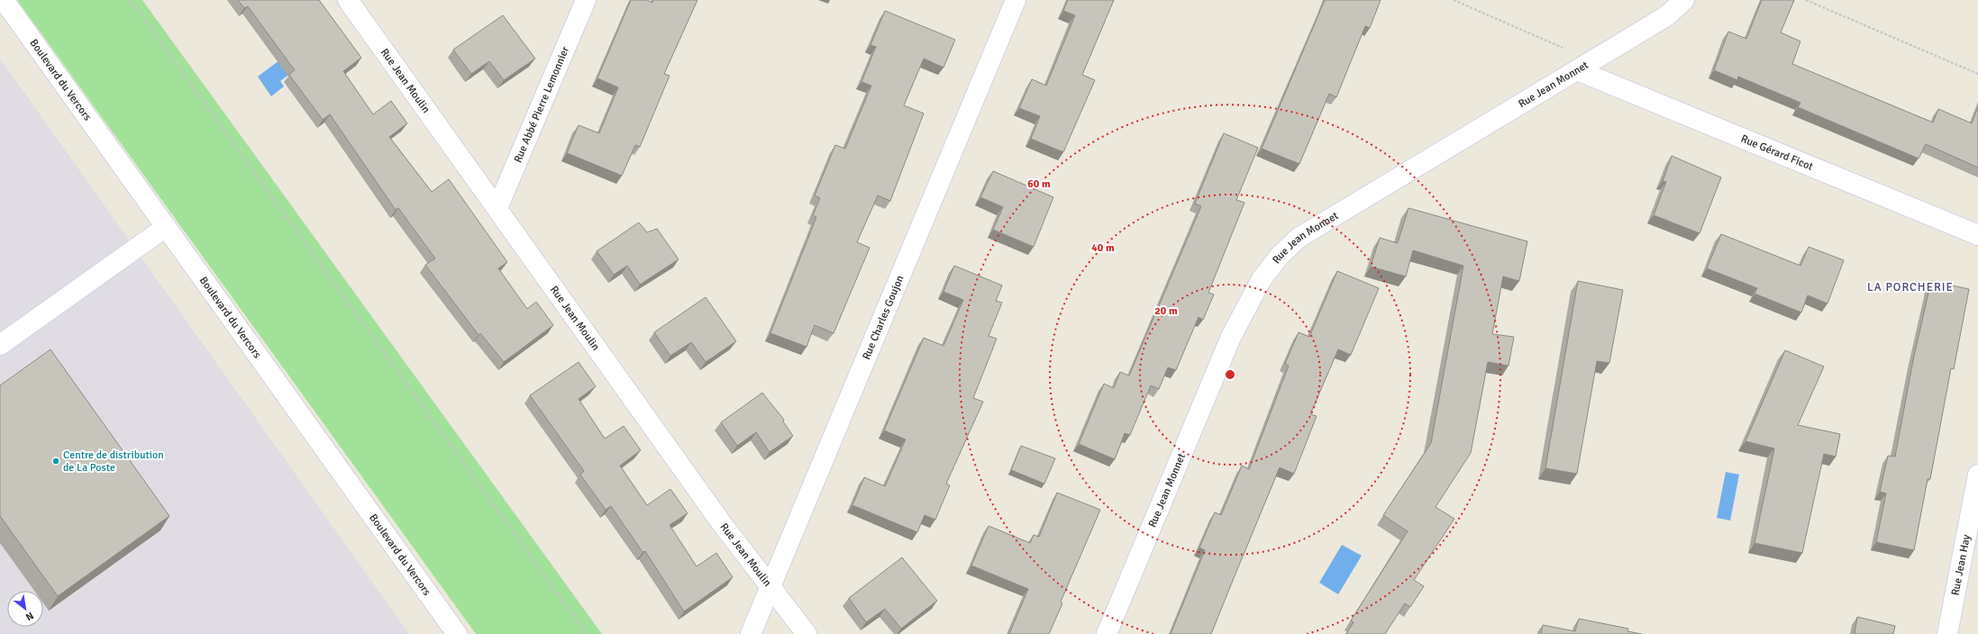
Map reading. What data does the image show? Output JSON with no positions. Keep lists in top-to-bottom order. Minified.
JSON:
{"streets":{"street":["Boulevard du Vercors","Rue Jean Moulin","Rue Jean Monnet","Rue Abbé Pierre Lemonnier","Rue Gérard Ficot","Rue Charles Goujon","Rue Jean Hay"]},"crossings":[["Rue Jean Moulin","Rue Abbé Pierre Lemonnier"],["Rue Jean Moulin","Rue Charles Goujon"],["Rue Jean Monnet","Rue Gérard Ficot"]],"districts":["LA PORCHERIE"],"places":["Centre de distribution de La Poste"],"north":"bottom right","rings":["60 m","40 m","20 m"]}
